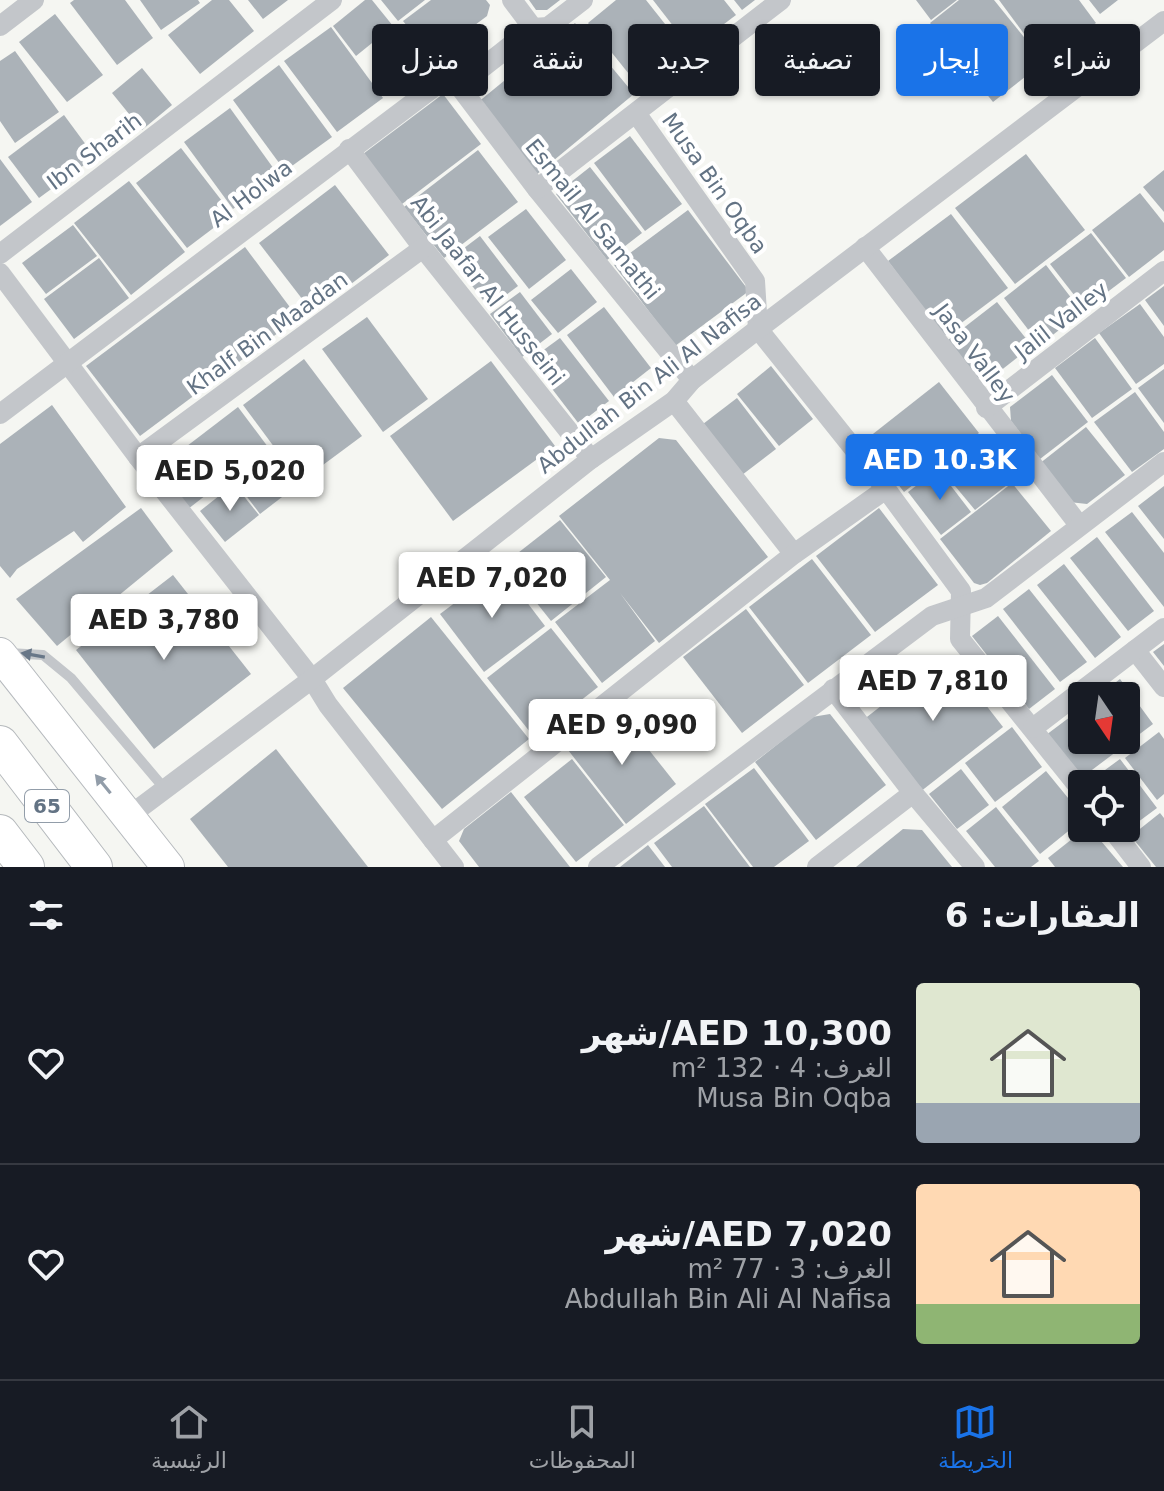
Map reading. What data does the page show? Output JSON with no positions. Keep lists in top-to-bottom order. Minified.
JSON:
{"streets":{"highway":["65"],"street":["Ibn Sharih","Musa Bin Oqba","Al Holwa","Esmail Al Samathi","Abi Jaafar Al Husseini","Jalil Valley","Khalf Bin Maadan","Jasa Valley","Abdullah Bin Ali Al Nafisa"]},"crossings":[["Musa Bin Oqba","Abdullah Bin Ali Al Nafisa"],["Al Holwa","Abi Jaafar Al Husseini"],["Esmail Al Samathi","Abdullah Bin Ali Al Nafisa"],["Abi Jaafar Al Husseini","Khalf Bin Maadan"],["Abi Jaafar Al Husseini","Abdullah Bin Ali Al Nafisa"],["Jalil Valley","Jasa Valley"],["Jasa Valley","Abdullah Bin Ali Al Nafisa"]],"north":"bottom","page":{"chip":["شراء","إيجار","تصفية","جديد","شقة","منزل"],"price":["AED 10.3K","AED 5,020","AED 7,020","AED 3,780","AED 7,810","AED 9,090"],"heading":"العقارات: 6","list":[{"name":"AED 10,300/شهر","note":"الغرف: 4 · 132 m² · Musa Bin Oqba"},{"name":"AED 7,020/شهر","note":"الغرف: 3 · 77 m² · Abdullah Bin Ali Al Nafisa"}],"tabs":["الخريطة","المحفوظات","الرئيسية"]}}
